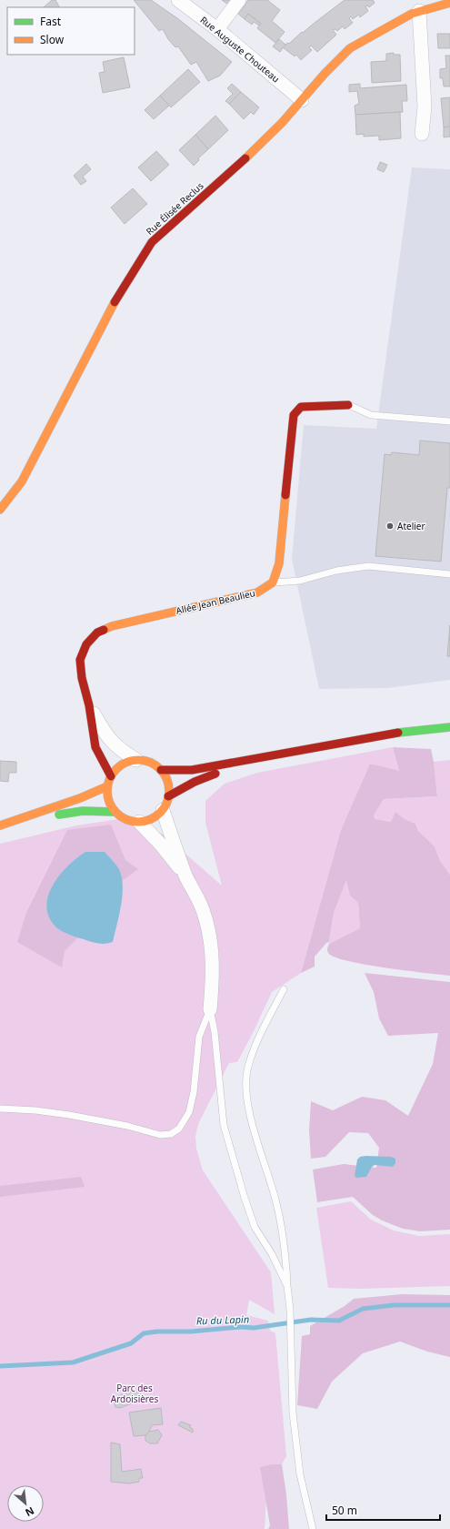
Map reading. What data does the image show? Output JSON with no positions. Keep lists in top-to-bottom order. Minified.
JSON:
{"streets":{"street":["Rue Auguste Chouteau","Rue Élisée Reclus","Allée Jean Beaulieu"]},"crossings":[["Rue Auguste Chouteau","Rue Élisée Reclus"]],"water":["Ru du Lapin"],"parks":["Parc des Ardoisières"],"places":["Atelier"],"legend":["Fast","Slow"],"scale_bar":"50 m","north":"bottom right"}
